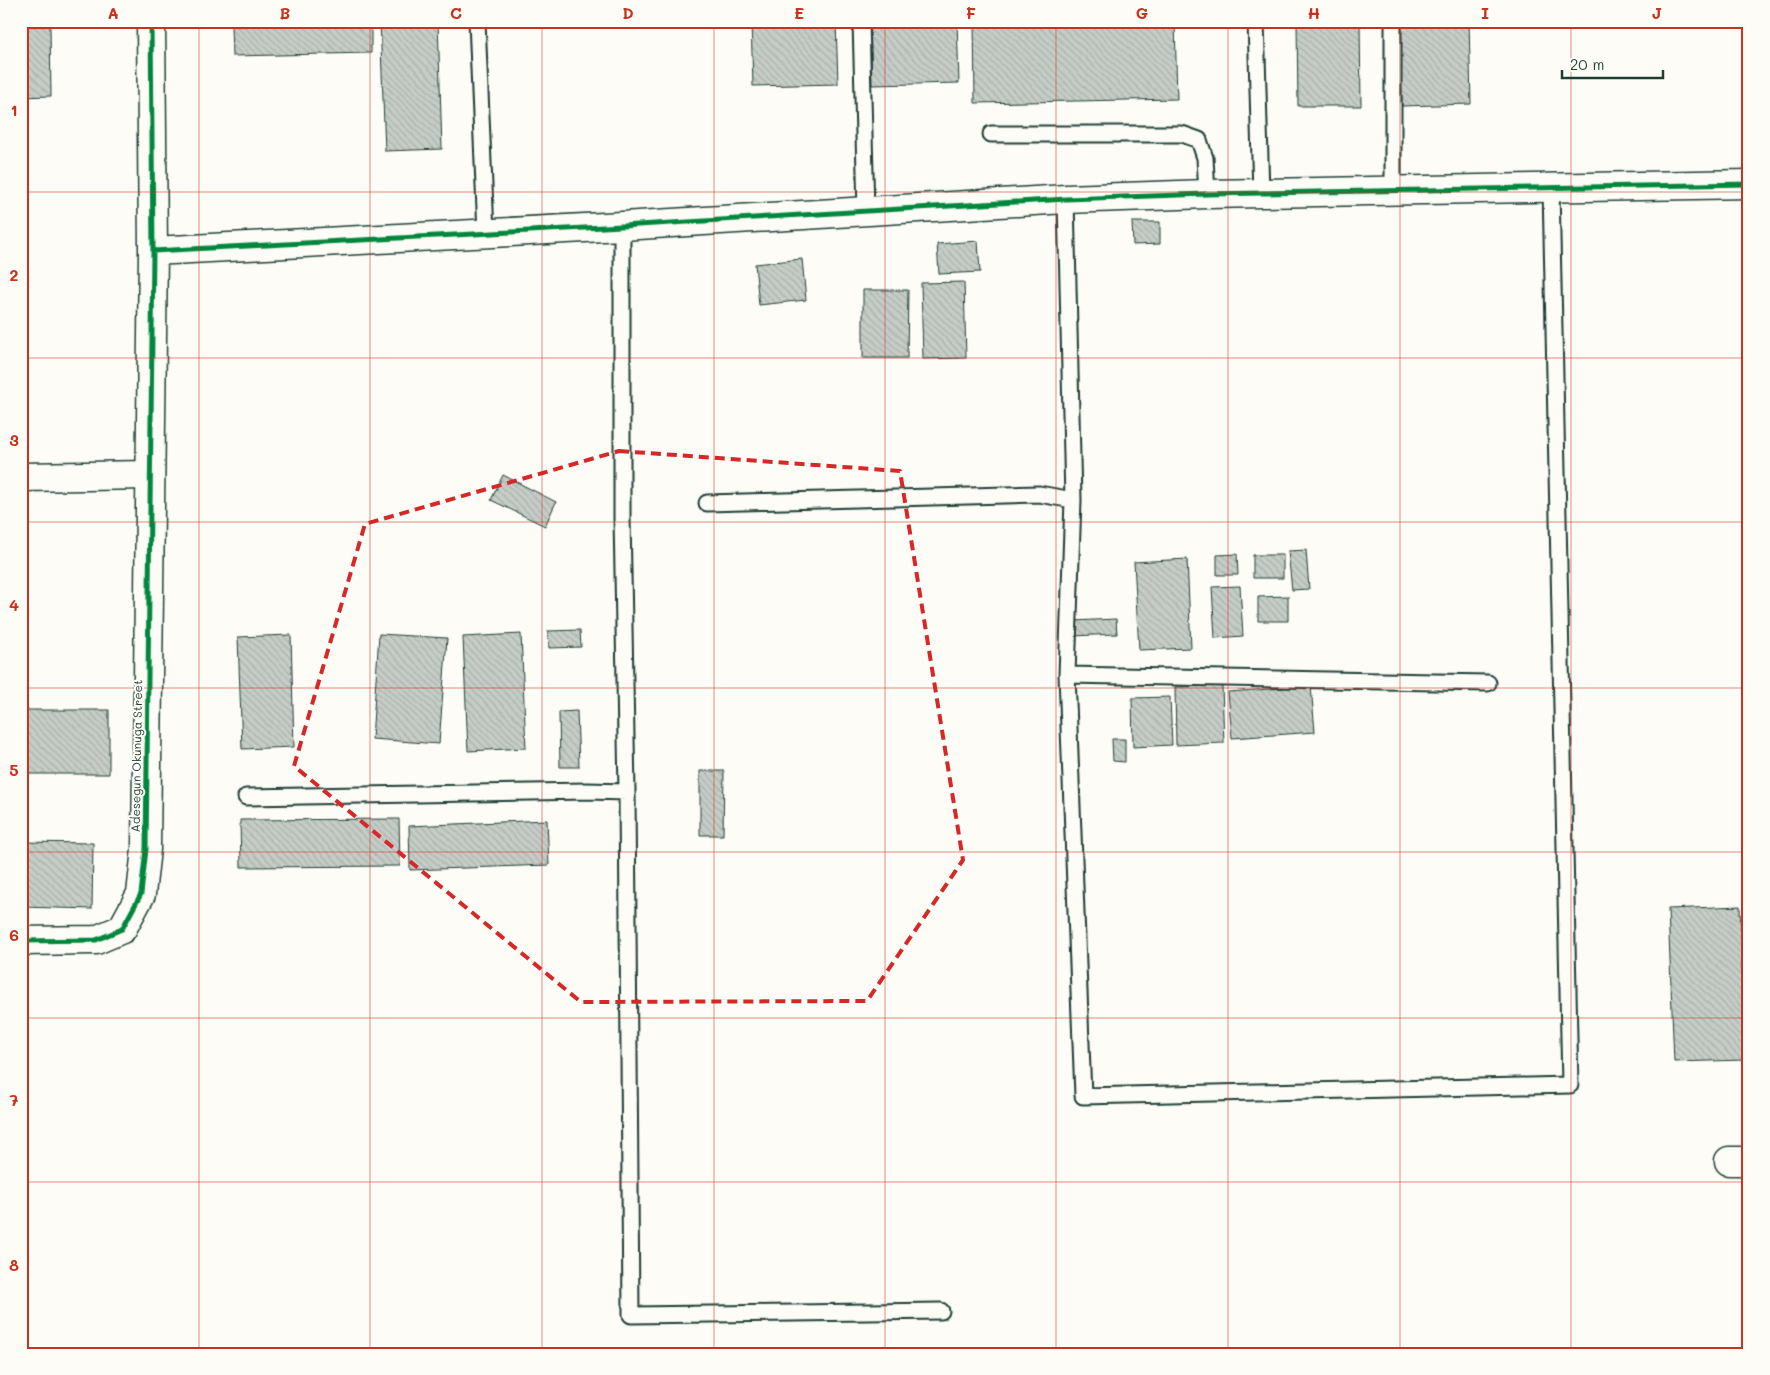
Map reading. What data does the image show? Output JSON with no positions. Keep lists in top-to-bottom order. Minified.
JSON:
{"streets":{"street":["Adesegun Okunuga Street"]},"scale_bar":"20 m","grid":{"columns":["A","B","C","D","E","F","G","H","I","J"],"rows":["1","2","3","4","5","6","7","8"]}}
